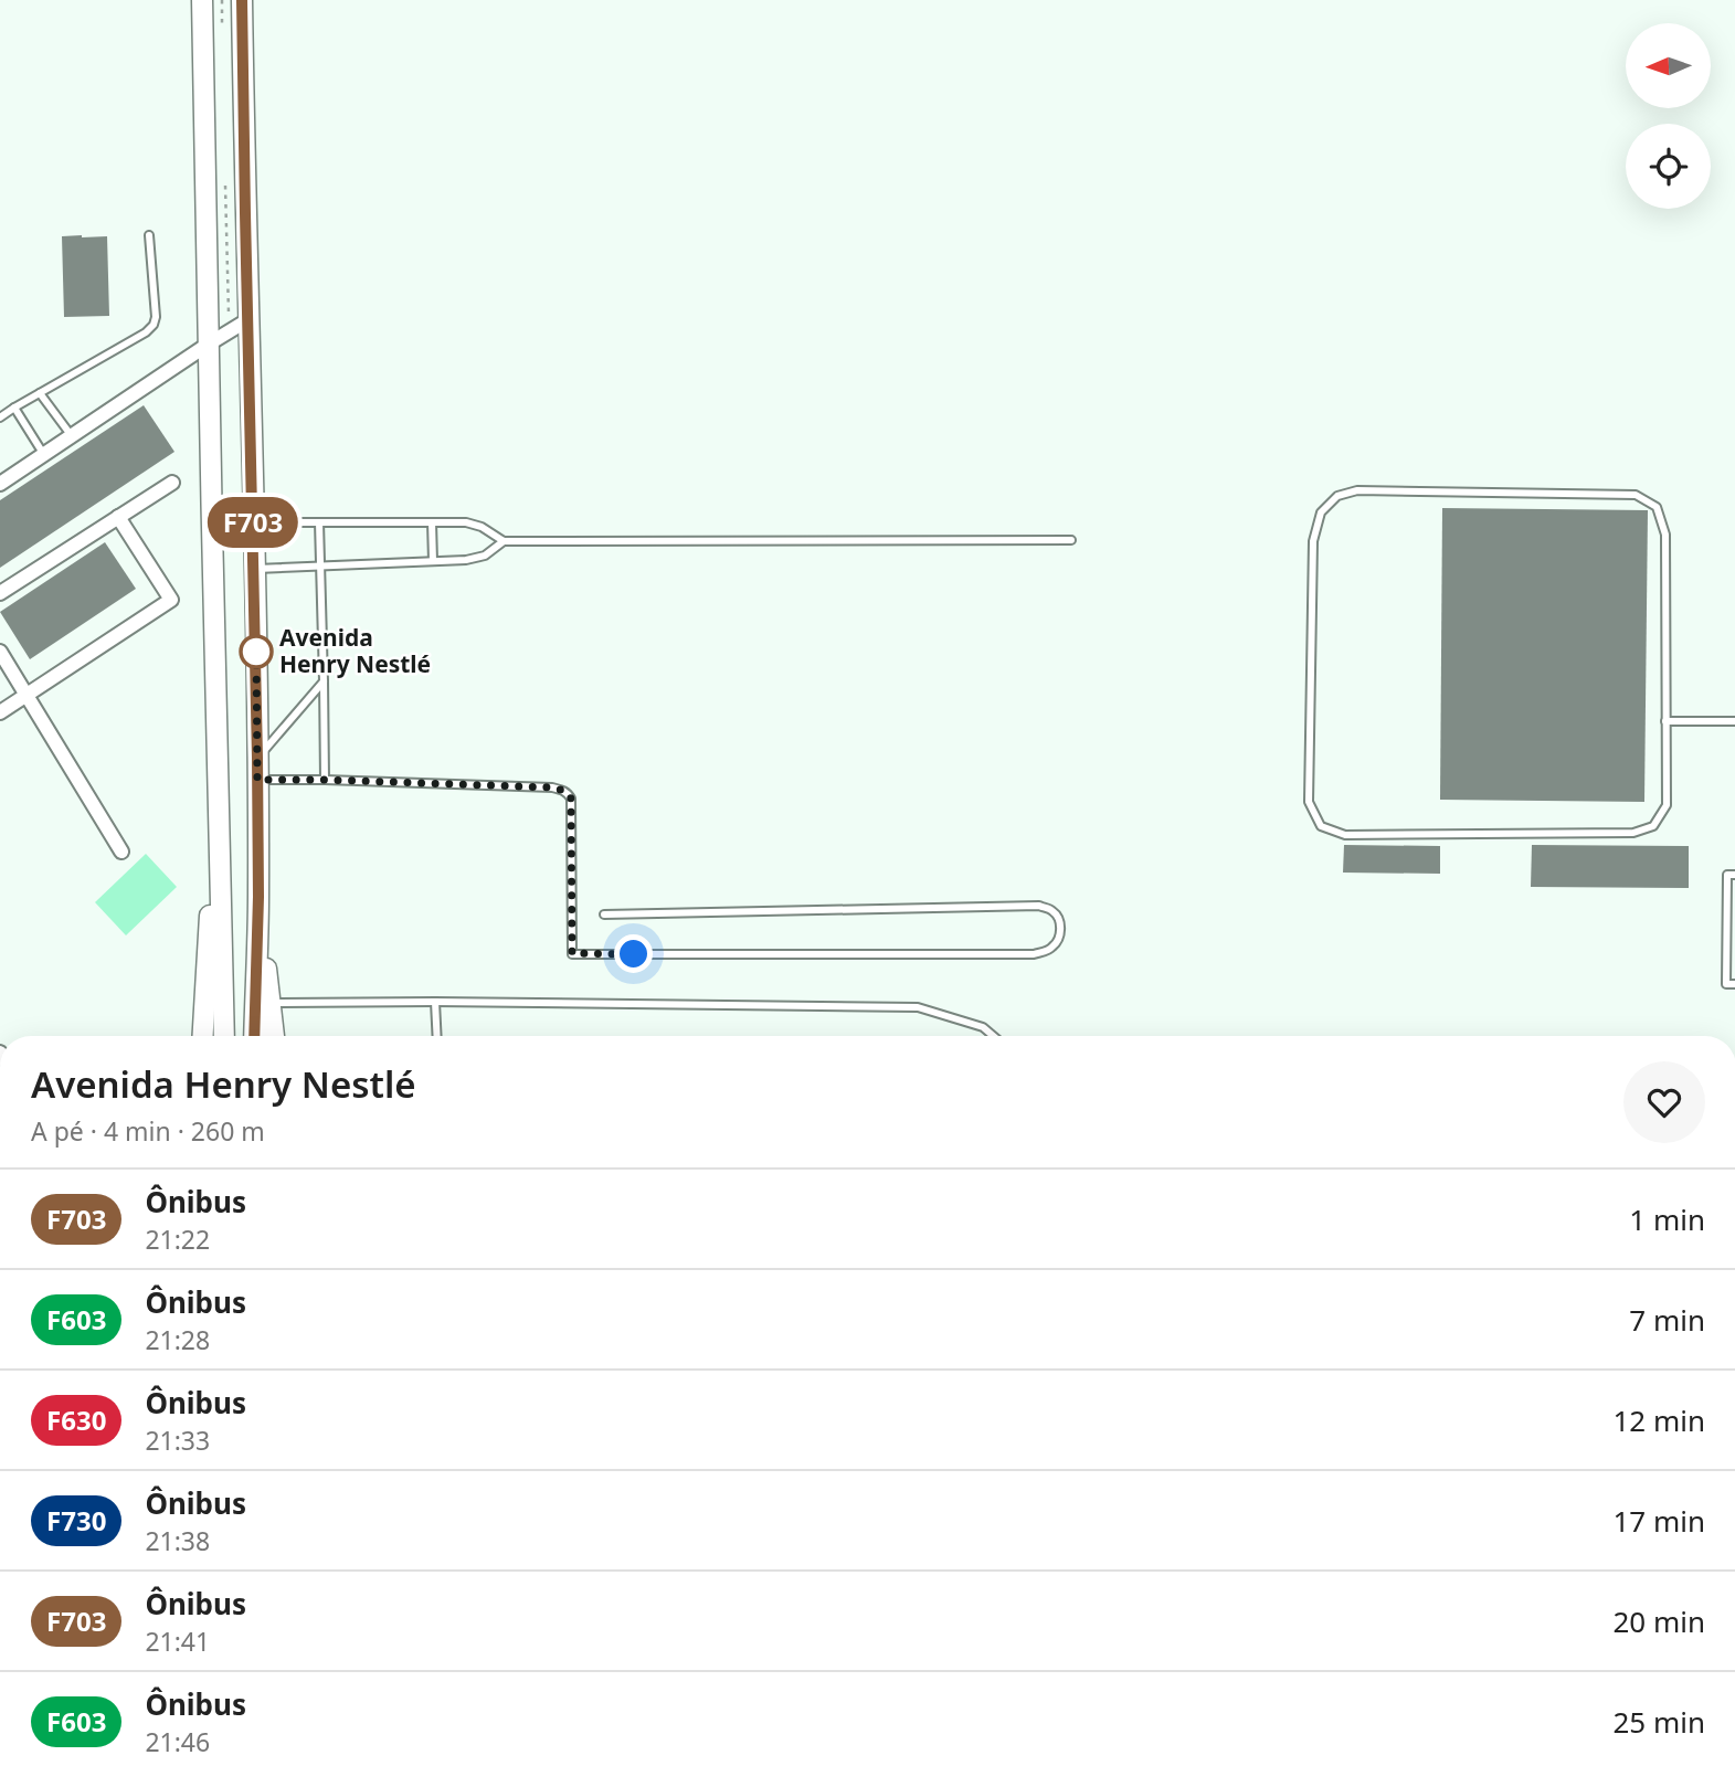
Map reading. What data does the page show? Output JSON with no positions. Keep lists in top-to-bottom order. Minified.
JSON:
{"places":["Avenida Henry Nestlé"],"lines":["bus line F703"],"north":"left","page":{"on_map":"F703","heading":["Avenida Henry Nestlé","A pé · 4 min · 260 m"],"list":[{"mark":"F703","name":"Ônibus","note":"21:22","value":"1 min"},{"mark":"F603","name":"Ônibus","note":"21:28","value":"7 min"},{"mark":"F630","name":"Ônibus","note":"21:33","value":"12 min"},{"mark":"F730","name":"Ônibus","note":"21:38","value":"17 min"},{"mark":"F703","name":"Ônibus","note":"21:41","value":"20 min"},{"mark":"F603","name":"Ônibus","note":"21:46","value":"25 min"}]}}
